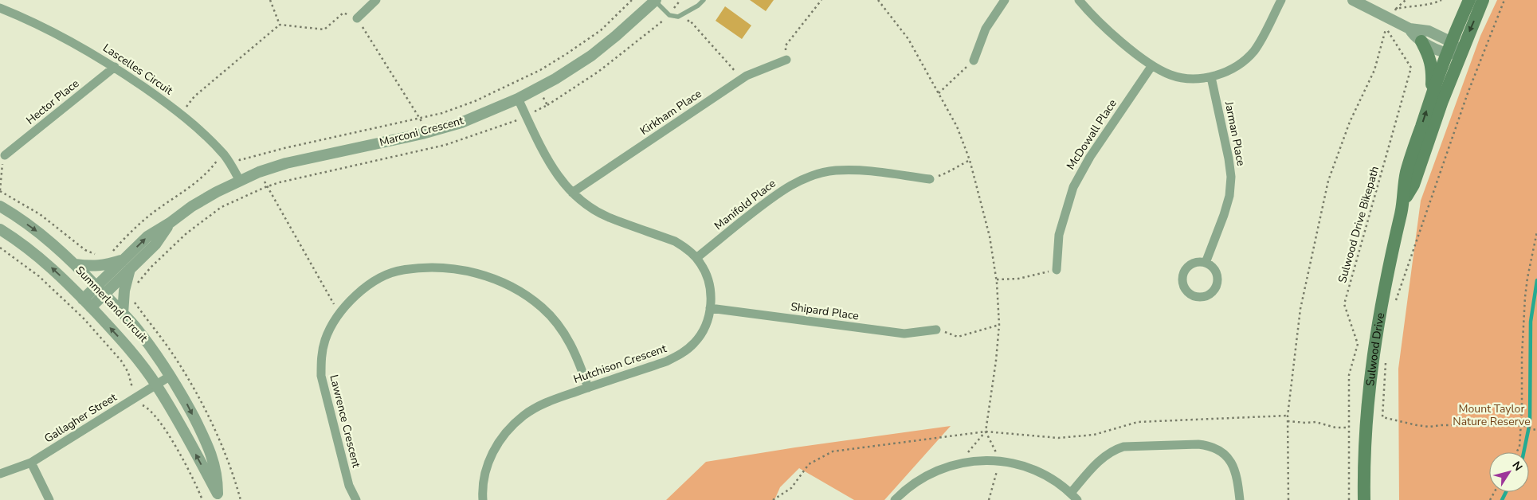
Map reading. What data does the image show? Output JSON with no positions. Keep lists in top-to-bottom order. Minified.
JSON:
{"streets":{"main road":["Sulwood Drive"],"street":["Lascelles Circuit","Hector Place","Kirkham Place","Marconi Crescent","Jarman Place","McDowall Place","Manifold Place","Summerland Circuit","Shipard Place","Hutchison Crescent","Gallagher Street","Lawrence Crescent"],"path":["Sulwood Drive Bikepath"]},"crossings":[["Lascelles Circuit","Hector Place"],["Lascelles Circuit","Marconi Crescent"],["Kirkham Place","Hutchison Crescent"],["Marconi Crescent","Summerland Circuit"],["Marconi Crescent","Hutchison Crescent"],["Manifold Place","Hutchison Crescent"],["Summerland Circuit","Gallagher Street"],["Shipard Place","Hutchison Crescent"],["Hutchison Crescent","Lawrence Crescent"]],"parks":["Mount Taylor Nature Reserve"],"north":"top right"}
